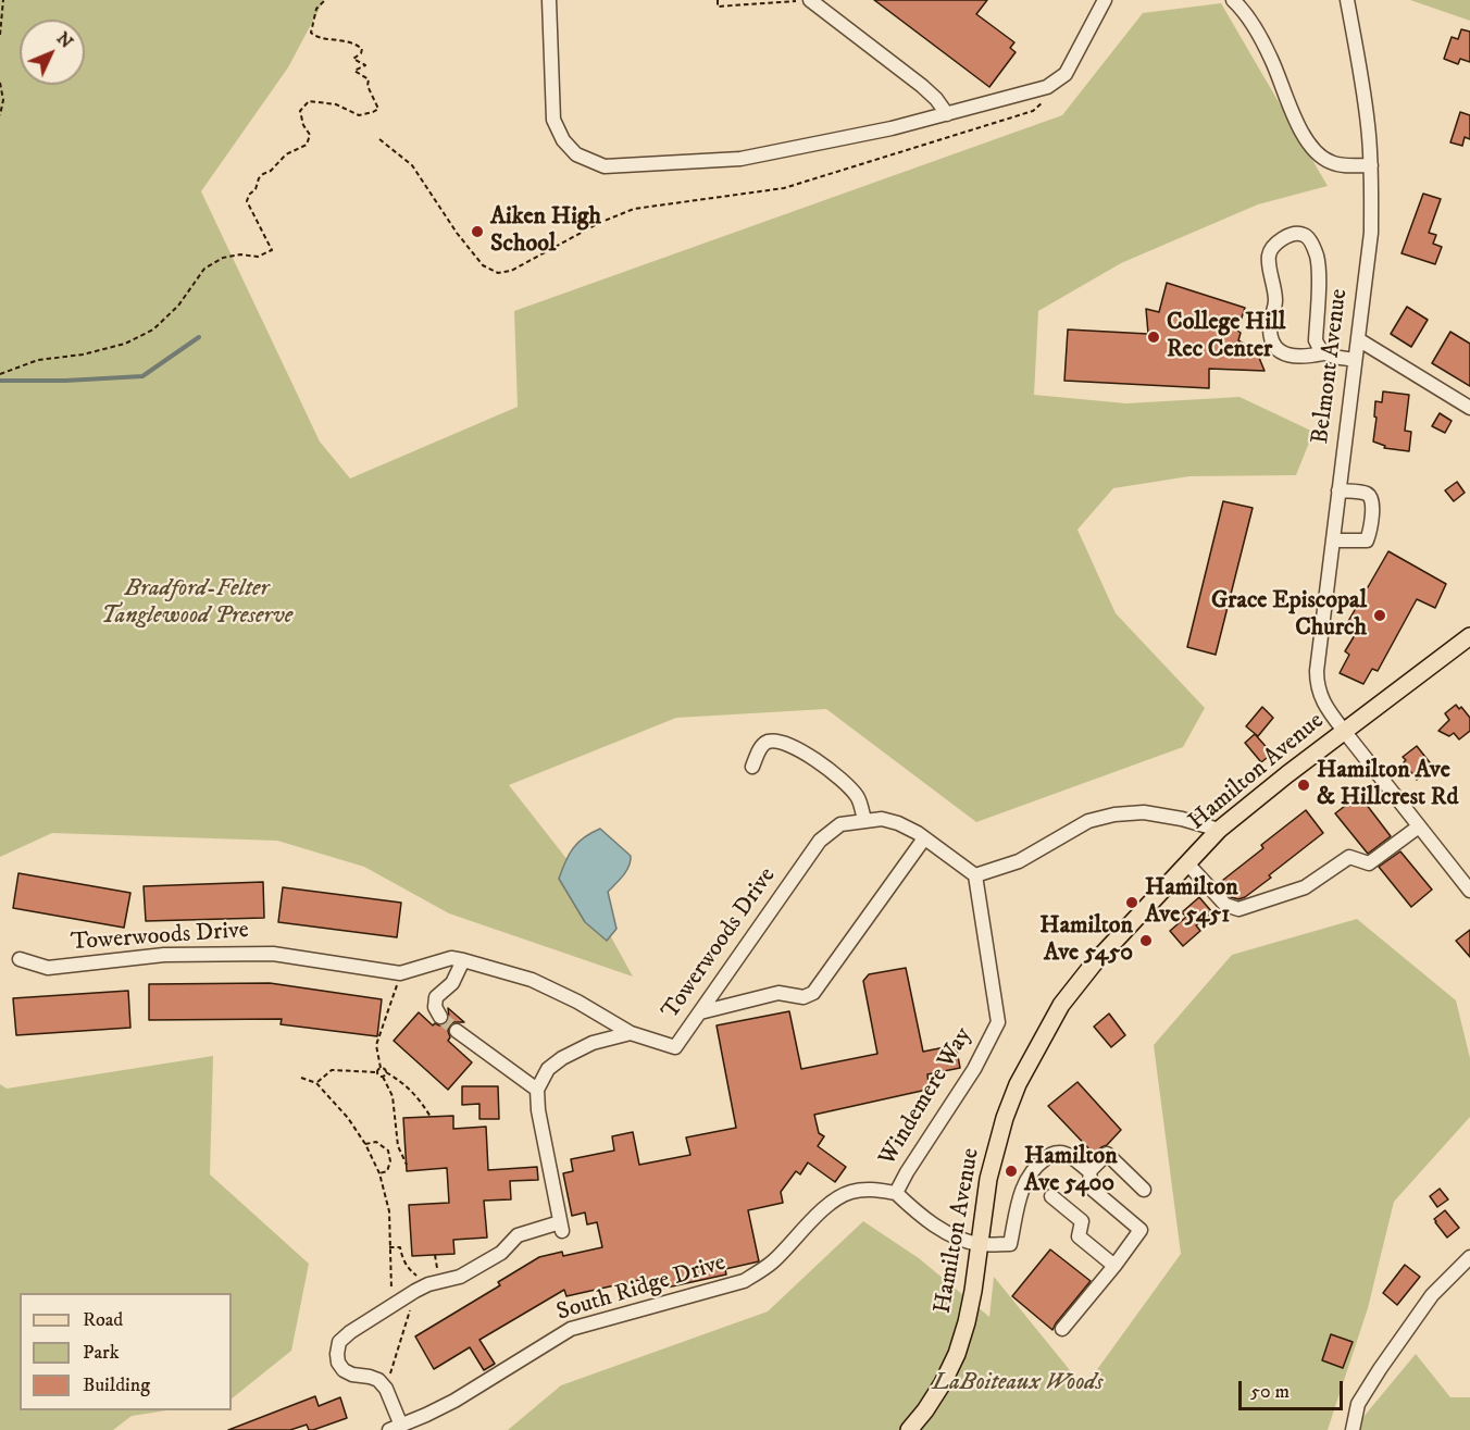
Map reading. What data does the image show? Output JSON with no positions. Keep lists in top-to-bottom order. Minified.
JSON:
{"streets":{"main road":["Hamilton Avenue"],"street":["Belmont Avenue","Towerwoods Drive","Windemere Way","South Ridge Drive"]},"crossings":[["Belmont Avenue","Hamilton Avenue"],["Hamilton Avenue","Windemere Way"],["Towerwoods Drive","Windemere Way"],["Windemere Way","South Ridge Drive"]],"parks":["Bradford-Felter Tanglewood Preserve","LaBoiteaux Woods"],"places":["Aiken High School","College Hill Rec Center","Grace Episcopal Church","Hamilton Ave & Hillcrest Rd","Hamilton Ave 5451","Hamilton Ave 5450","Hamilton Ave 5400"],"legend":["Road","Park","Building"],"scale_bar":"50 m","north":"top right"}
